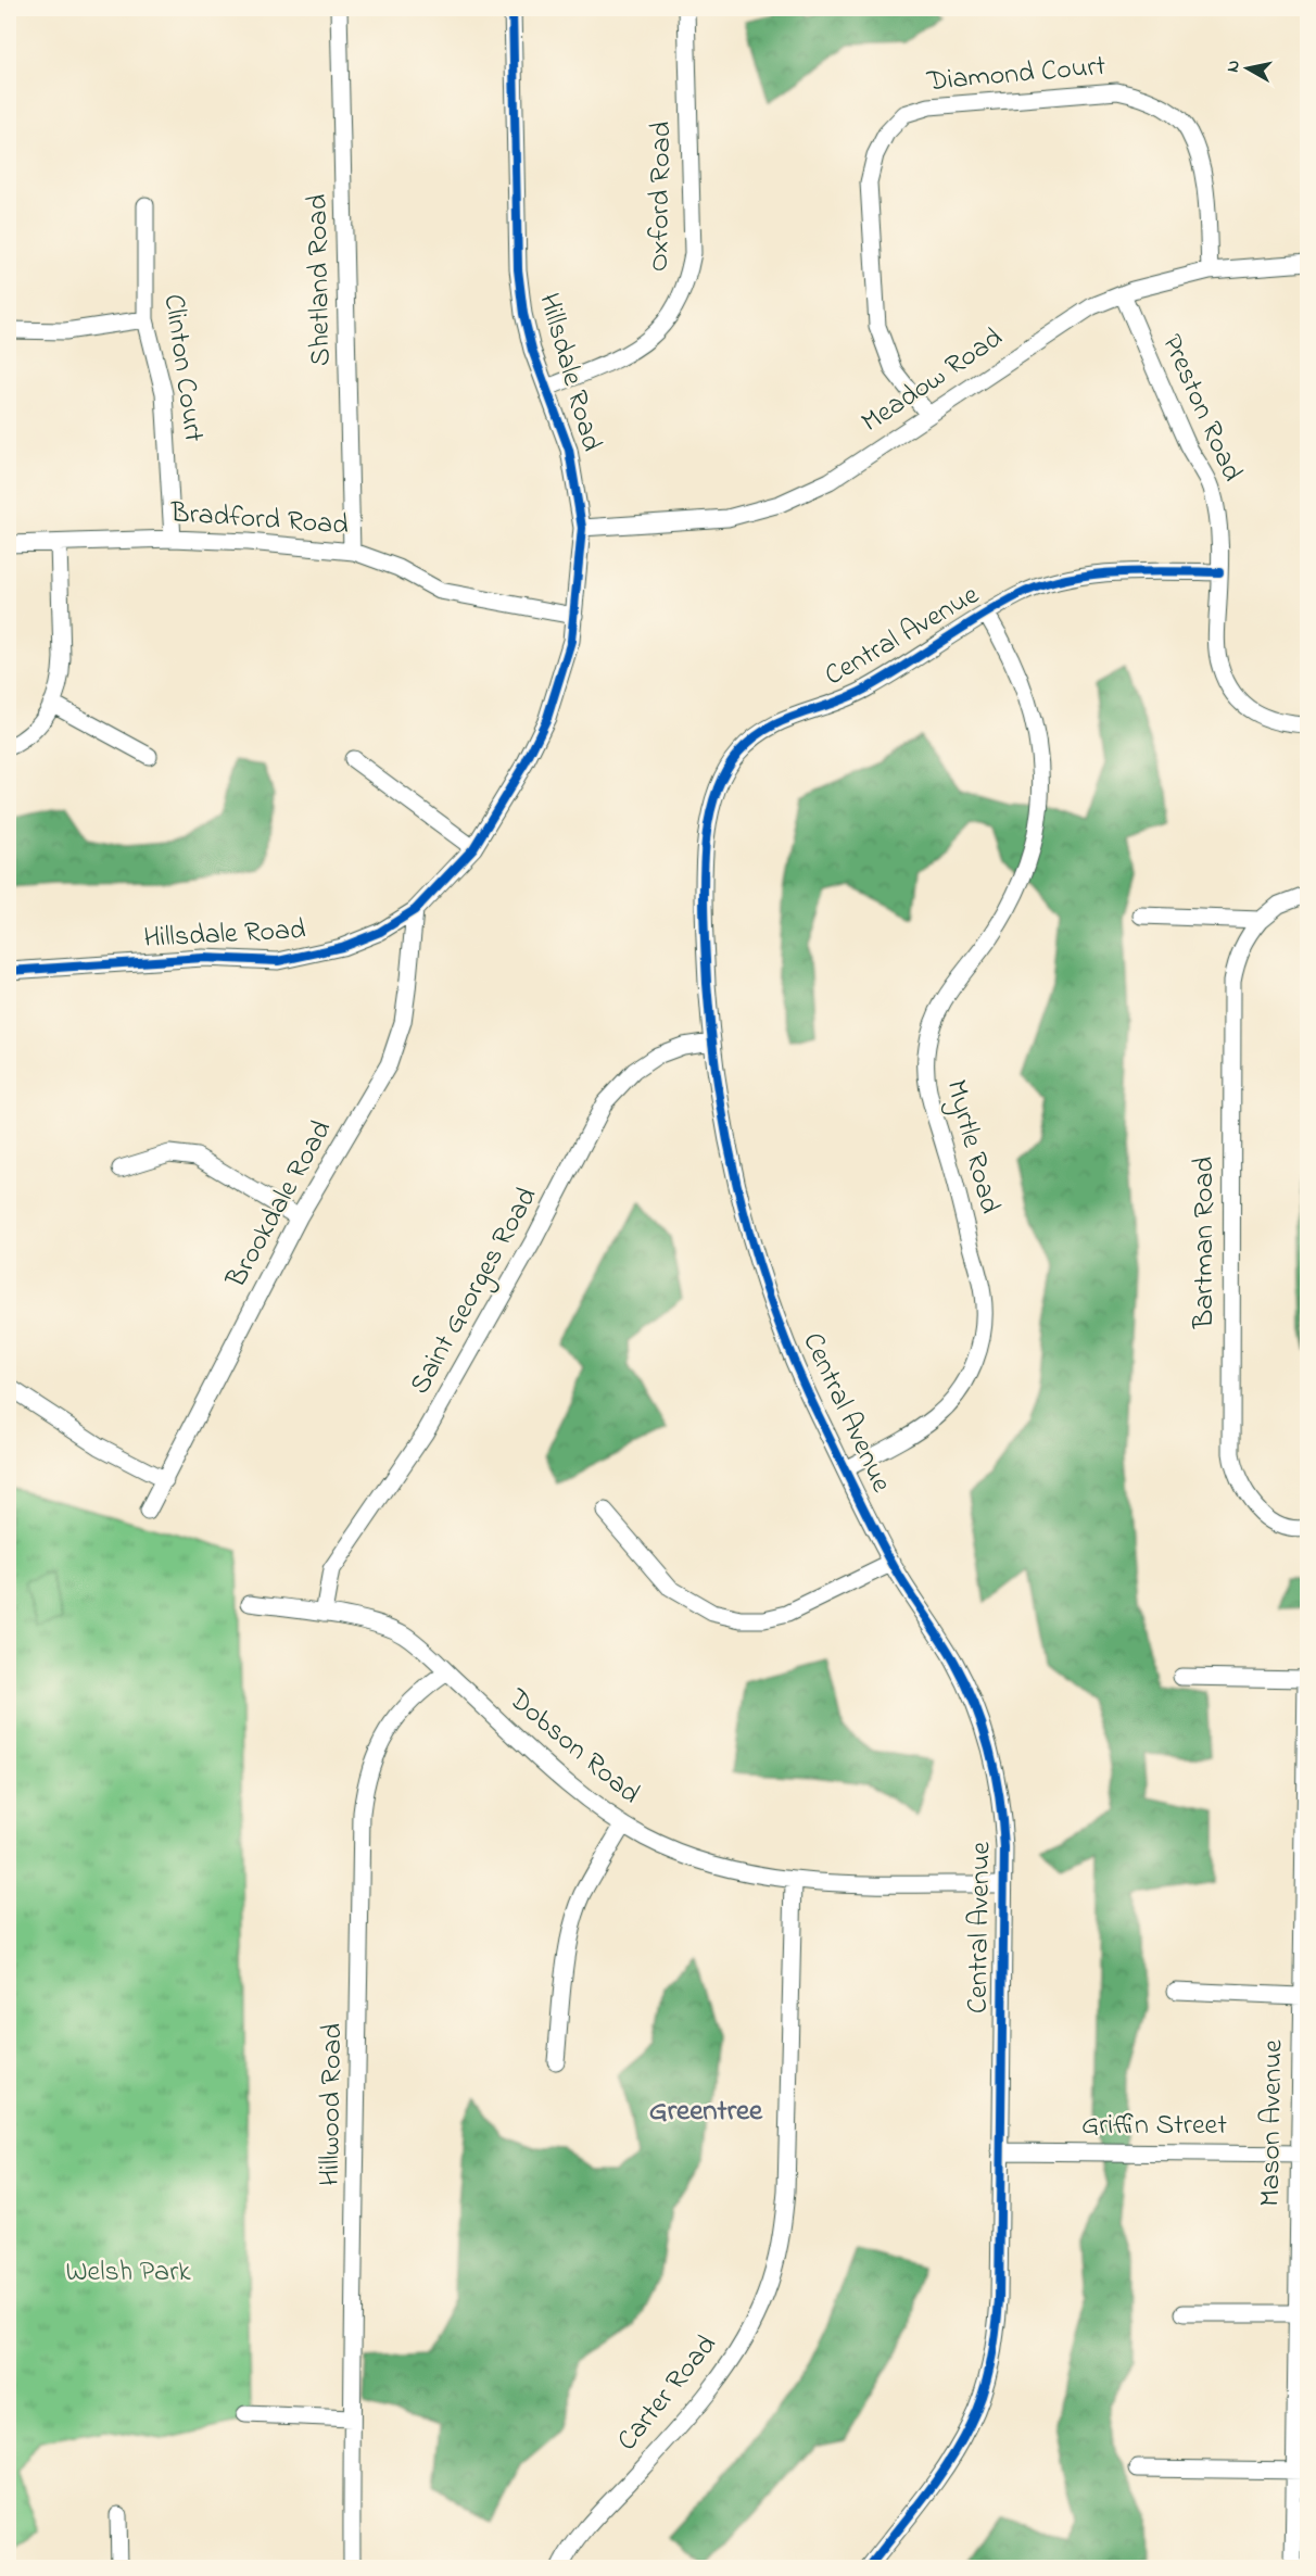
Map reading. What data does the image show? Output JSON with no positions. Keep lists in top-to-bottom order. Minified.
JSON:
{"streets":{"street":["Diamond Court","Oxford Road","Shetland Road","Clinton Court","Hillsdale Road","Meadow Road","Preston Road","Bradford Road","Central Avenue","Myrtle Road","Brookdale Road","Bartman Road","Saint Georges Road","Dobson Road","Hillwood Road","Mason Avenue","Griffin Street","Carter Road"]},"crossings":[["Diamond Court","Meadow Road"],["Oxford Road","Hillsdale Road"],["Shetland Road","Bradford Road"],["Clinton Court","Bradford Road"],["Hillsdale Road","Meadow Road"],["Hillsdale Road","Bradford Road"],["Hillsdale Road","Brookdale Road"],["Meadow Road","Preston Road"],["Preston Road","Central Avenue"],["Central Avenue","Myrtle Road"],["Central Avenue","Saint Georges Road"],["Central Avenue","Dobson Road"],["Central Avenue","Griffin Street"],["Saint Georges Road","Dobson Road"],["Dobson Road","Hillwood Road"],["Dobson Road","Carter Road"],["Mason Avenue","Griffin Street"]],"districts":["Greentree"],"parks":["Welsh Park"],"north":"left"}
